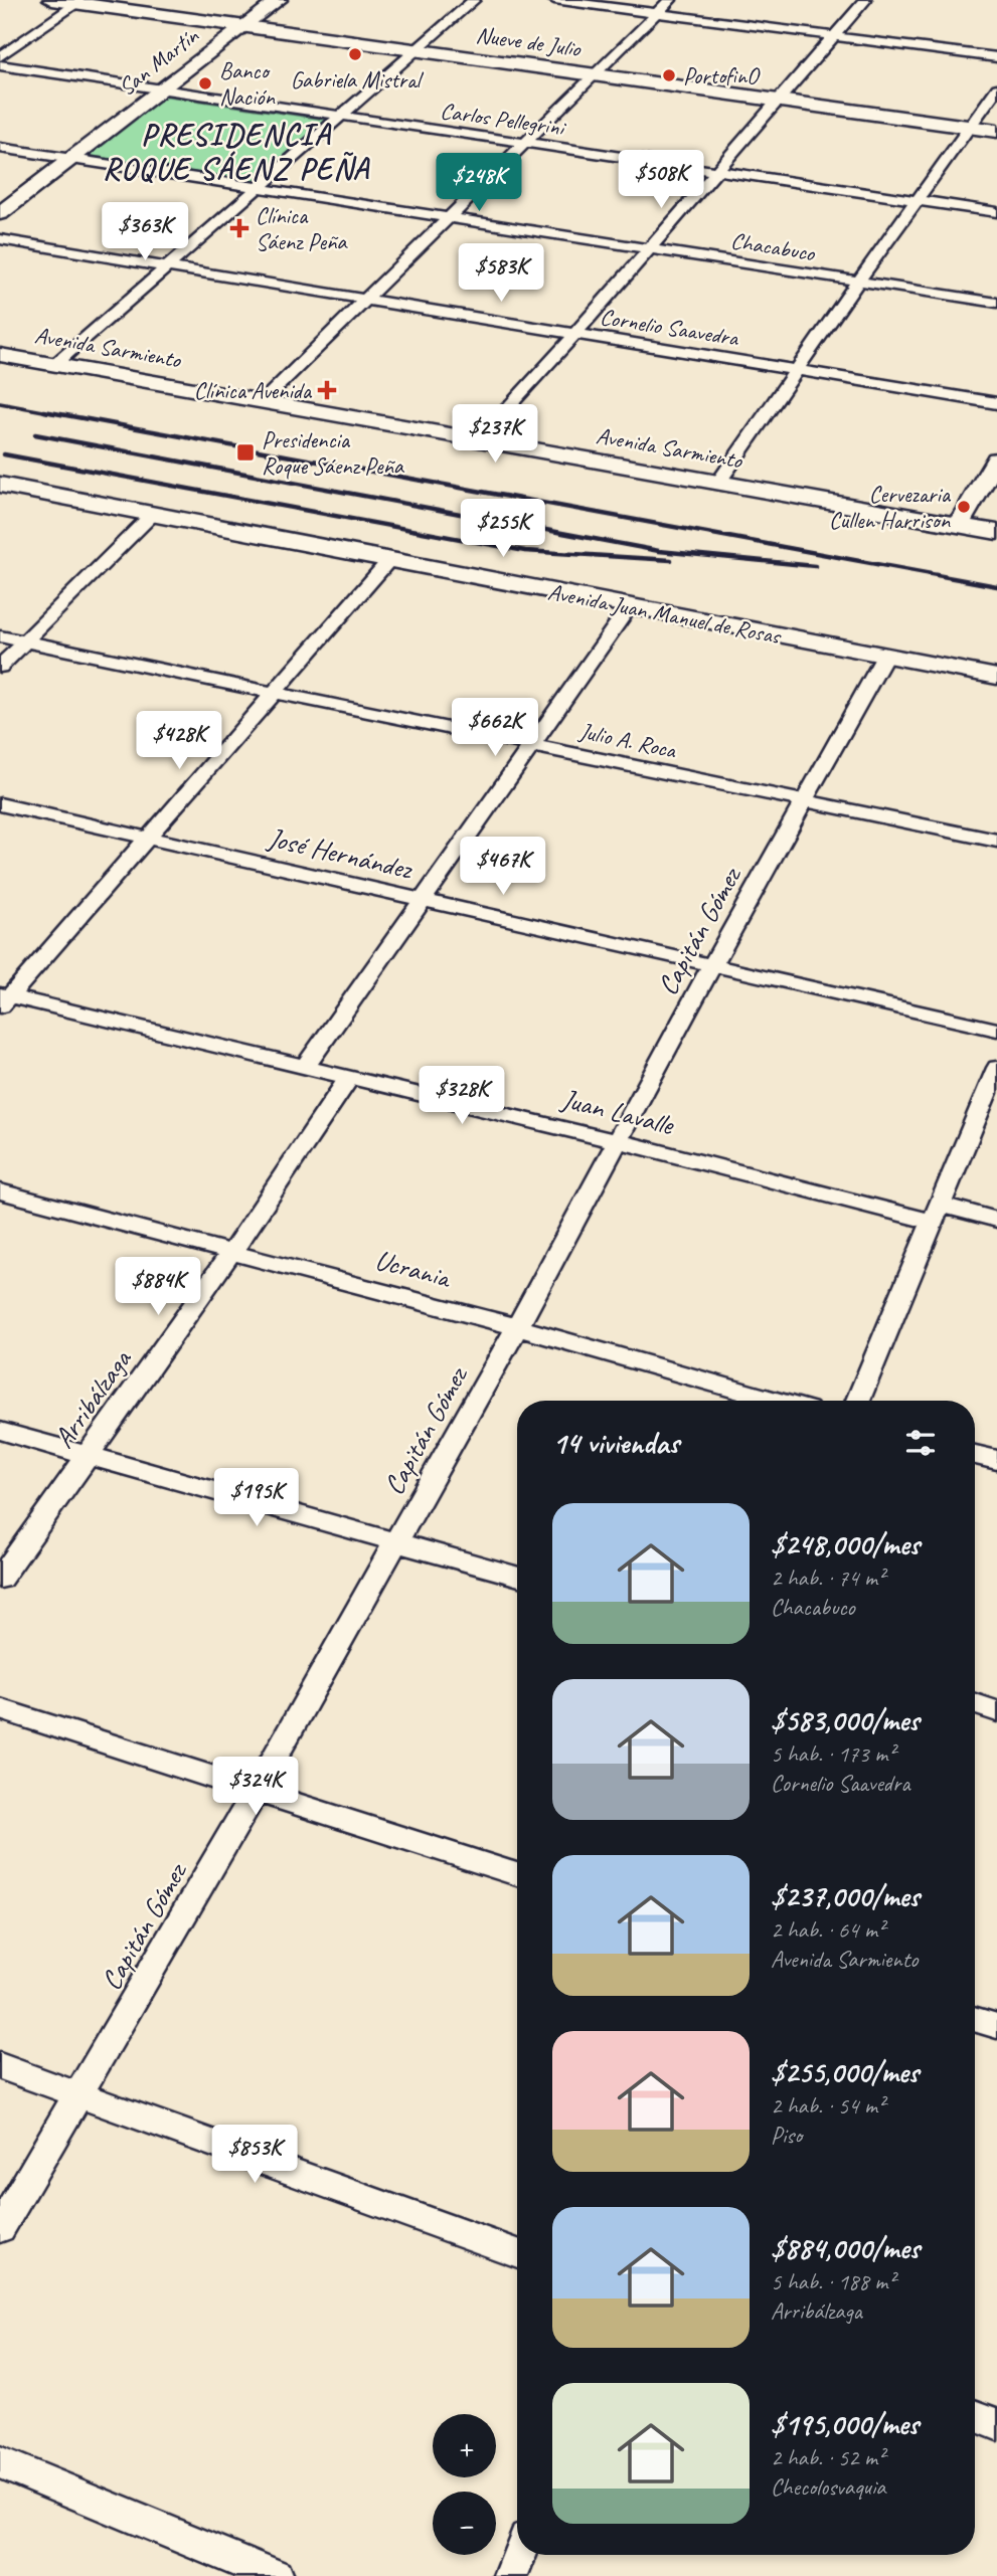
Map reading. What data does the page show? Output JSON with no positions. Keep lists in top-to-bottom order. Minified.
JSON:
{"streets":{"main road":["Nueve de Julio","San Martín","Avenida Sarmiento","Avenida Juan Manuel de Rosas"],"street":["Carlos Pellegrini","Chacabuco","Cornelio Saavedra","Julio A. Roca","José Hernández","Capitán Gómez","Juan Lavalle","Ucrania","Arribálzaga"]},"crossings":[["Nueve de Julio","San Martín"],["San Martín","Carlos Pellegrini"],["San Martín","Chacabuco"],["Avenida Juan Manuel de Rosas","Capitán Gómez"],["Julio A. Roca","Capitán Gómez"],["José Hernández","Capitán Gómez"],["Capitán Gómez","Juan Lavalle"],["Capitán Gómez","Ucrania"],["Juan Lavalle","Arribálzaga"],["Ucrania","Arribálzaga"]],"districts":["PRESIDENCIA ROQUE SÁENZ PEÑA"],"places":{"other":["Gabriela Mistral","PortofinO","Banco Nación","Cervezaria Cullen Harrison"],"health":["Clínica Sáenz Peña","Clínica Avenida"],"transit":["Presidencia Roque Sáenz Peña"]},"page":{"price":["$508K","$248K","$363K","$583K","$237K","$255K","$662K","$428K","$467K","$328K","$884K","$195K","$324K","$853K"],"heading":"14 viviendas","list":[{"name":"$248,000/mes","note":"2 hab. · 74 m² · Chacabuco"},{"name":"$583,000/mes","note":"5 hab. · 173 m² · Cornelio Saavedra"},{"name":"$237,000/mes","note":"2 hab. · 64 m² · Avenida Sarmiento"},{"name":"$255,000/mes","note":"2 hab. · 54 m² · Piso"},{"name":"$884,000/mes","note":"5 hab. · 188 m² · Arribálzaga"},{"name":"$195,000/mes","note":"2 hab. · 52 m² · Checolosvaquia"}],"map_buttons":["+","−"]}}
